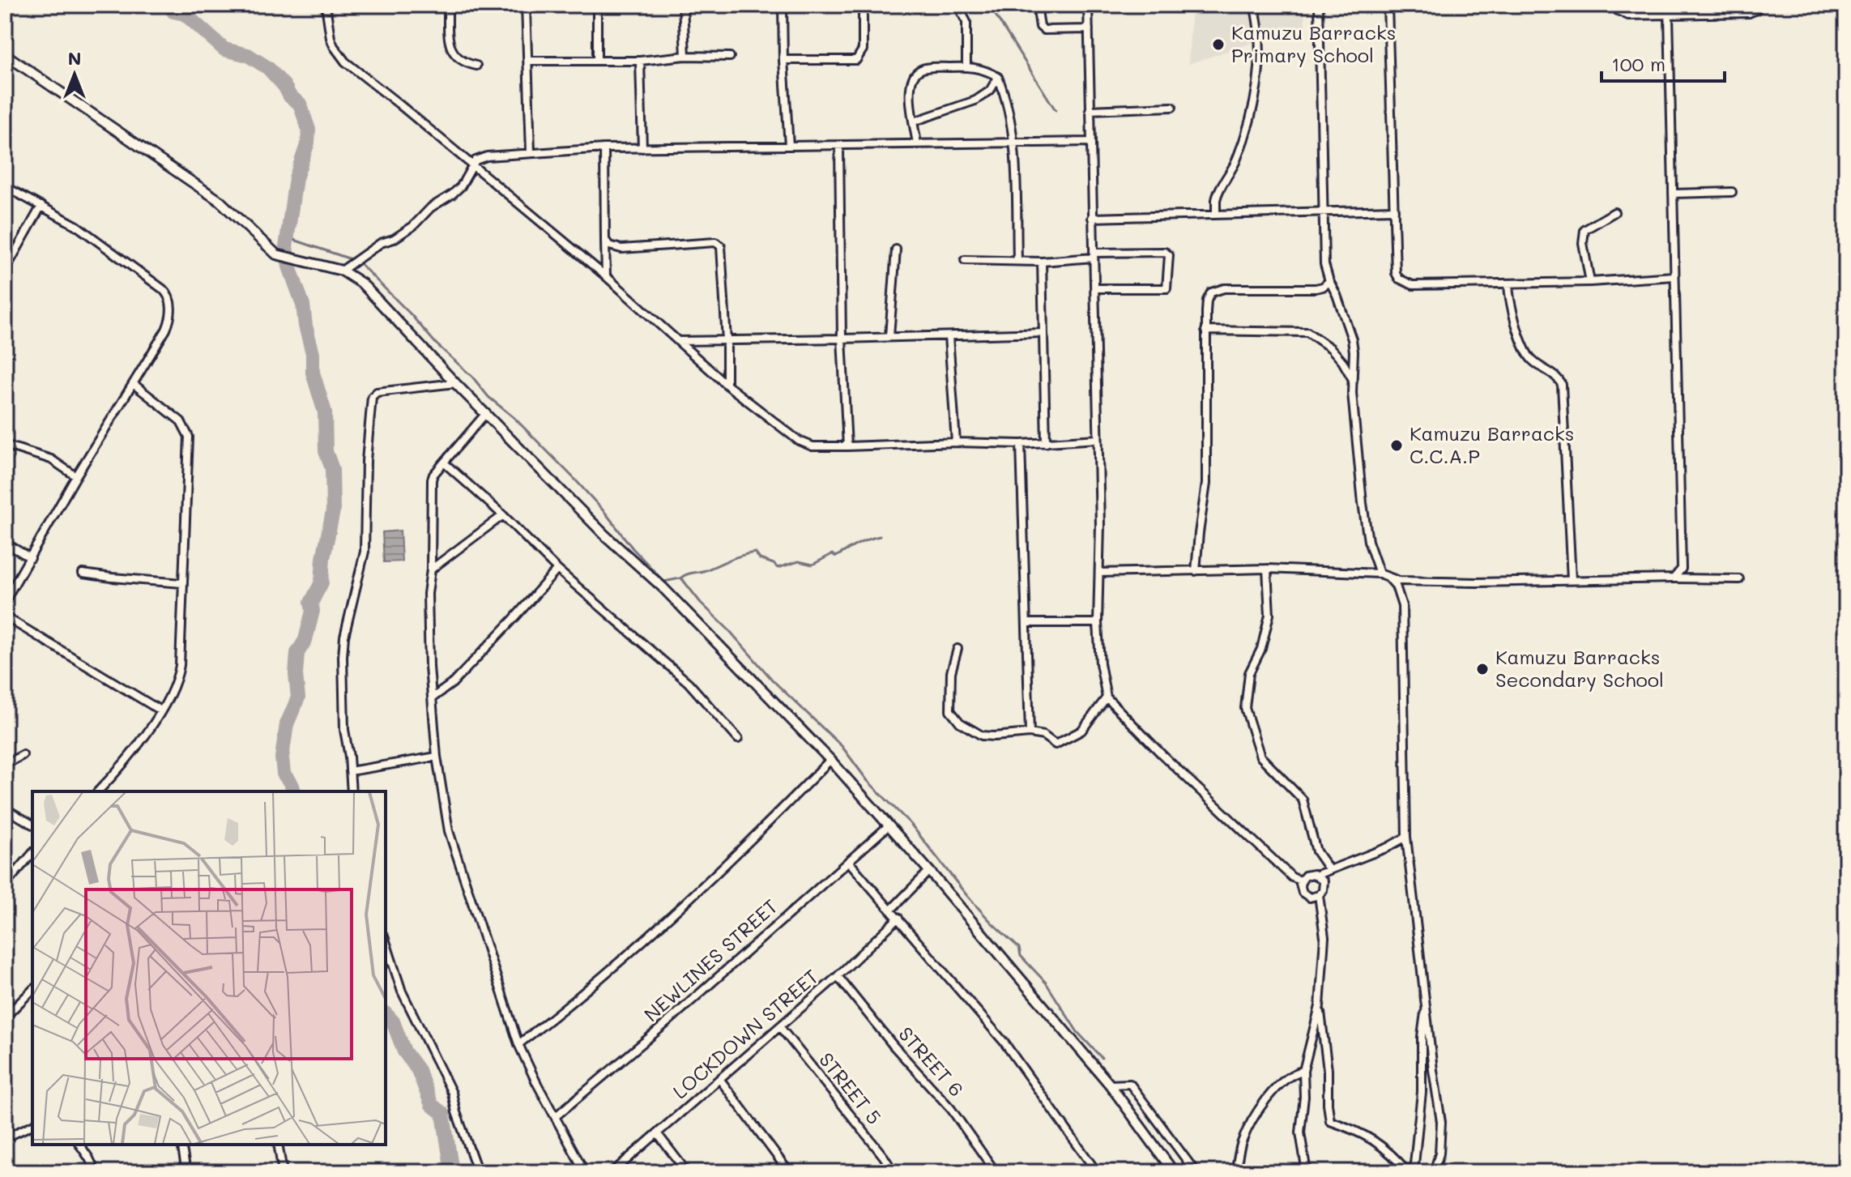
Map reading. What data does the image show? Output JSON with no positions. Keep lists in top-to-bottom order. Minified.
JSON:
{"streets":{"street":["NEWLINES STREET","LOCKDOWN STREET","STREET 6","STREET 5"]},"crossings":[["LOCKDOWN STREET","STREET 6"],["LOCKDOWN STREET","STREET 5"]],"places":["Kamuzu Barracks Primary School","Kamuzu Barracks C.C.A.P","Kamuzu Barracks Secondary School"],"scale_bar":"100 m","north":"top"}
